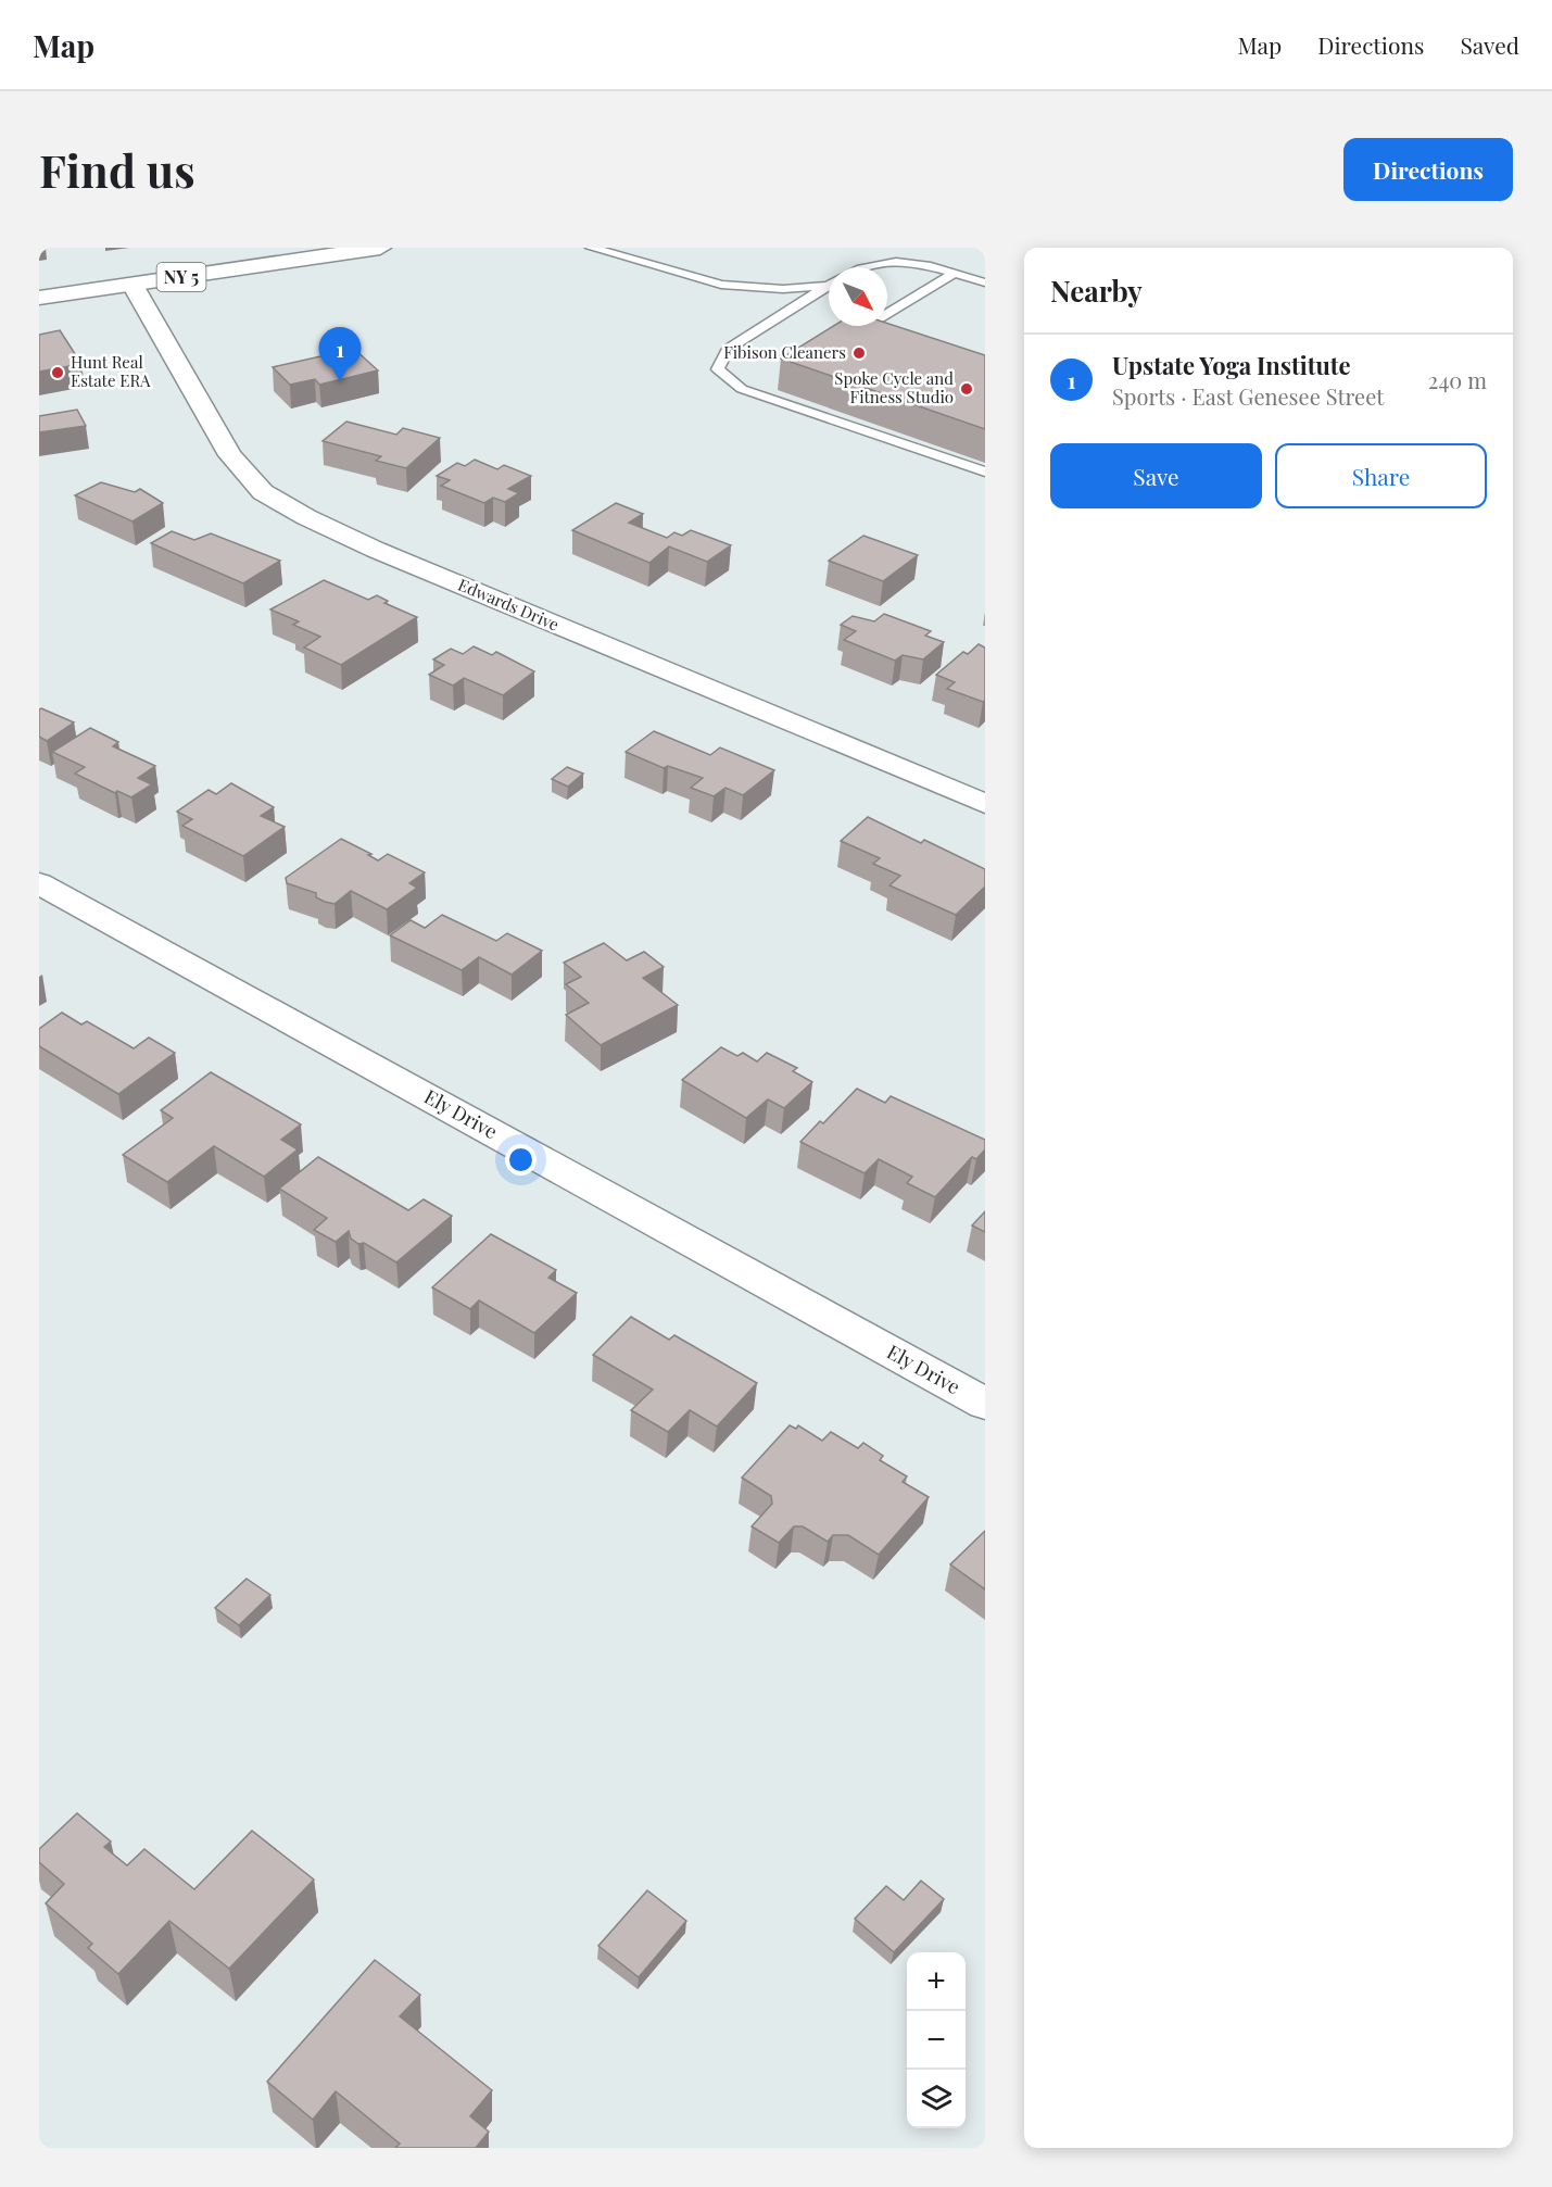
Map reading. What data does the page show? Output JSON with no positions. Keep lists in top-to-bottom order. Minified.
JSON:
{"streets":{"main road":["NY 5","Edwards Drive","Ely Drive"]},"crossings":[["NY 5","Edwards Drive"]],"places":["Fibison Cleaners","Hunt Real Estate ERA","Spoke Cycle and Fitness Studio"],"north":"bottom right","page":{"header":"Map","nav":["Map","Directions","Saved"],"buttons":["Directions",["Save","Share"]],"title":"Find us","heading":"Nearby","pins":"1","list":[{"mark":"1","name":"Upstate Yoga Institute","note":"Sports · East Genesee Street","value":"240 m"}],"map_buttons":["+","−"]}}
